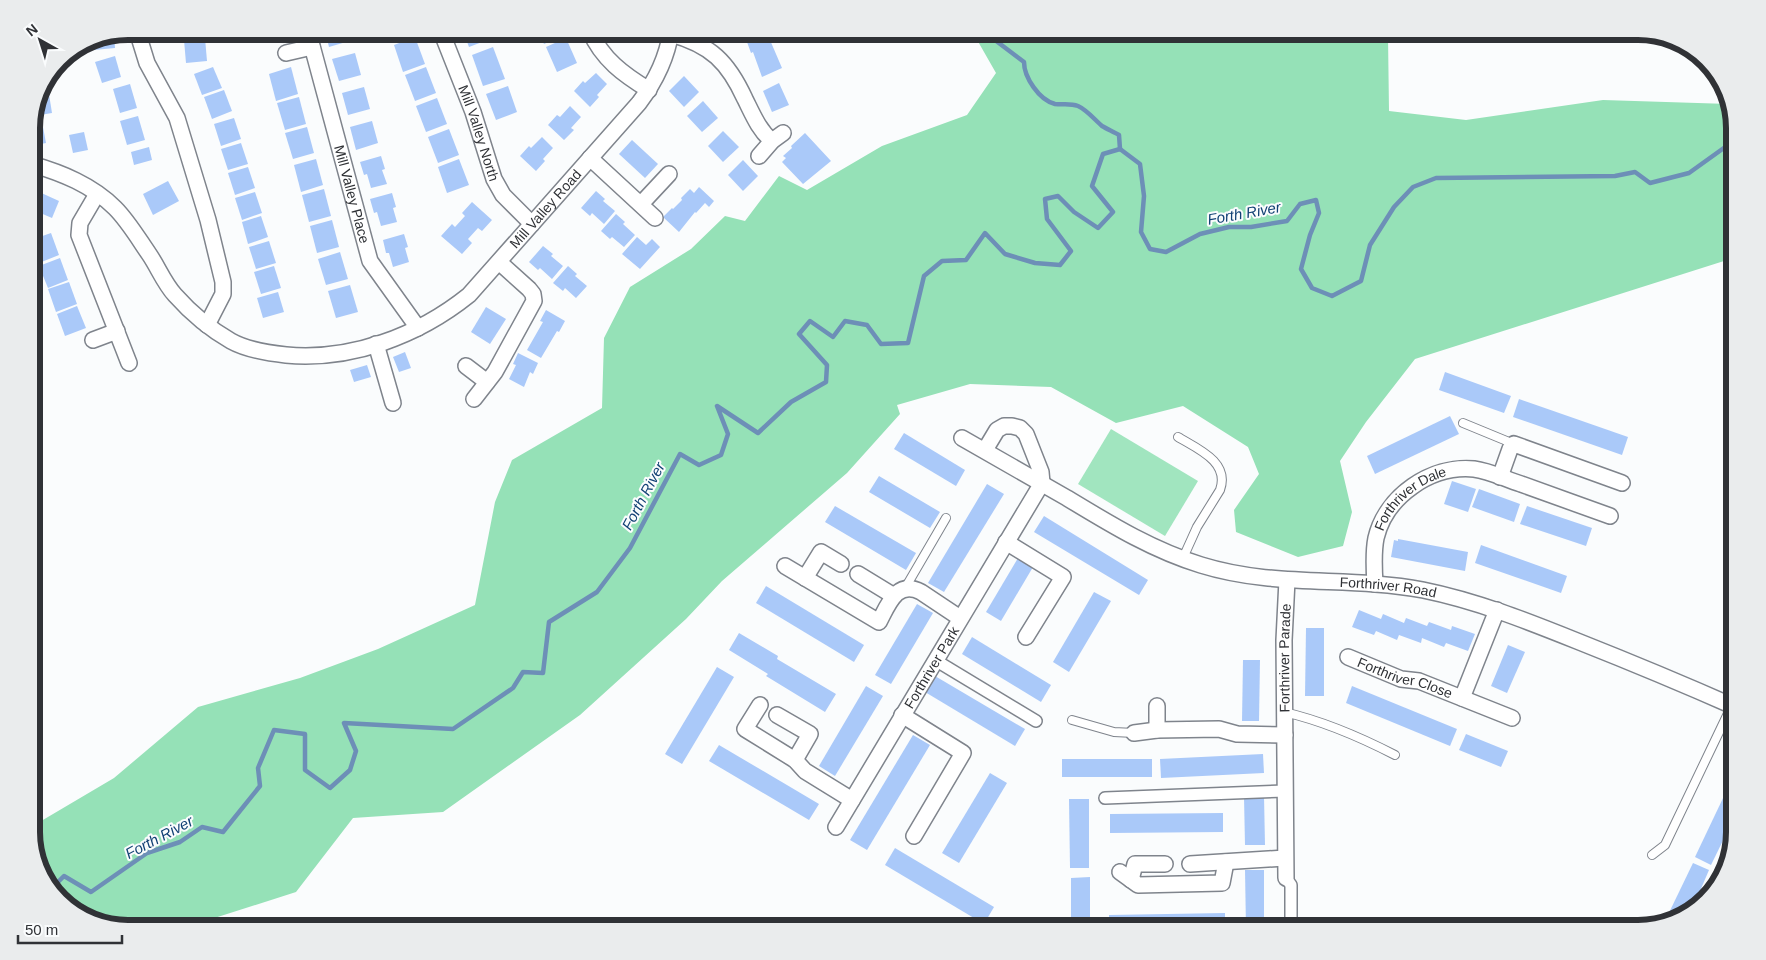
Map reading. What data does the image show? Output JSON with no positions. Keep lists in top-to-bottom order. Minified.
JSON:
{"streets":{"street":["Mill Valley North","Mill Valley Place","Mill Valley Road","Forthriver Dale","Forthriver Road","Forthriver Parade","Forthriver Park","Forthriver Close"]},"crossings":[["Mill Valley North","Mill Valley Road"],["Mill Valley Place","Mill Valley Road"],["Forthriver Dale","Forthriver Road"],["Forthriver Road","Forthriver Parade"],["Forthriver Road","Forthriver Park"],["Forthriver Road","Forthriver Close"]],"water":["Forth River"],"scale_bar":"50 m","north":"top left"}
